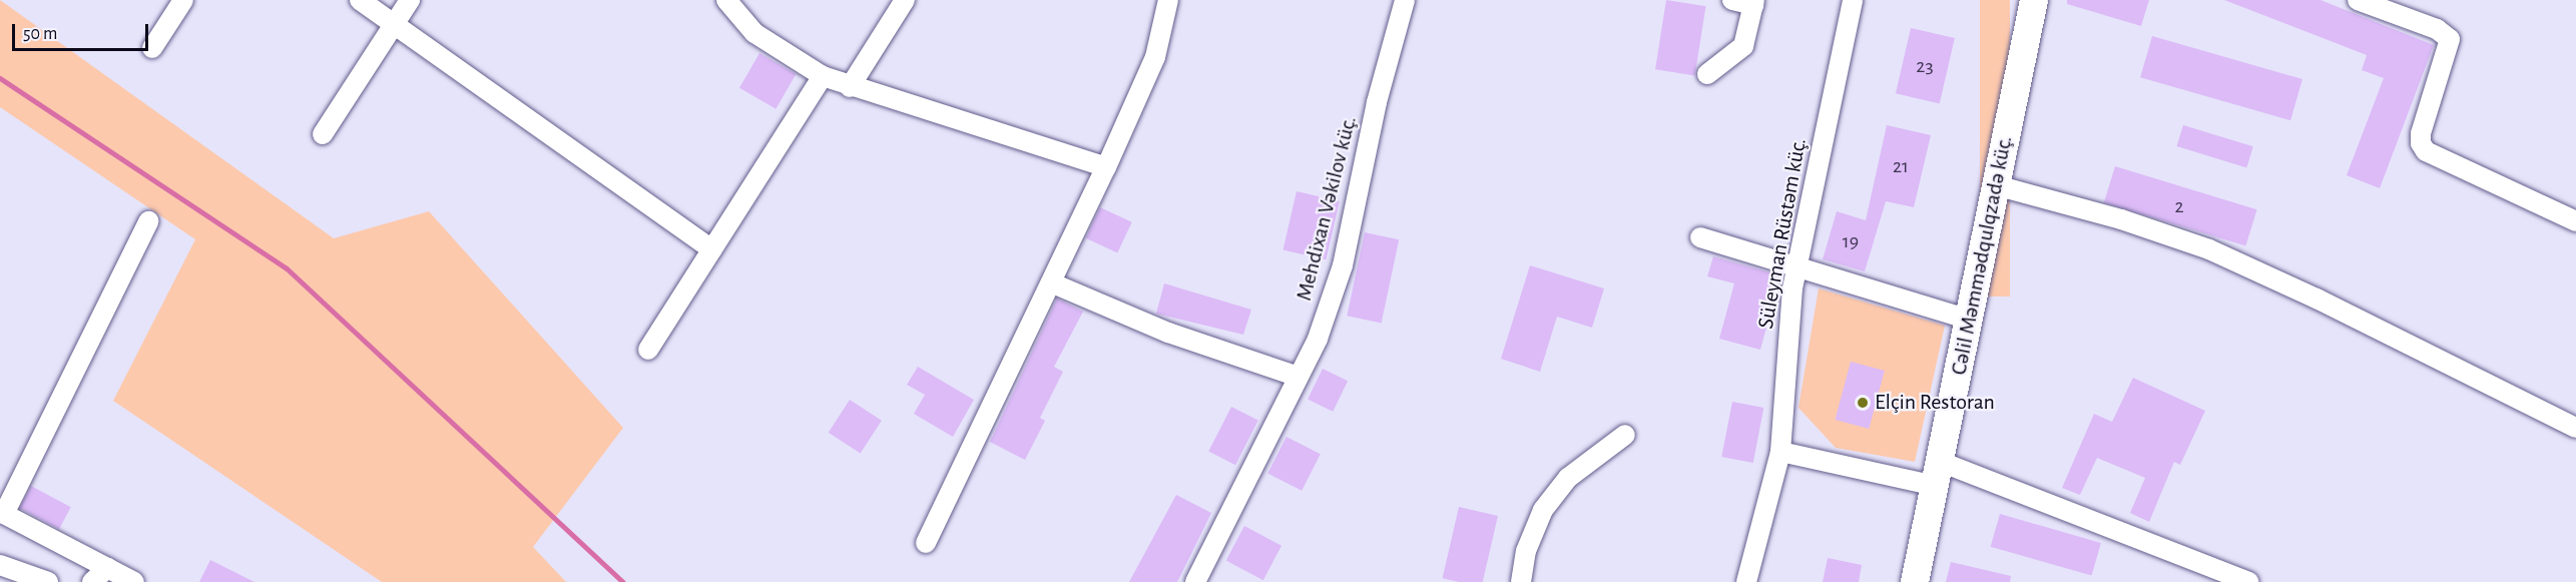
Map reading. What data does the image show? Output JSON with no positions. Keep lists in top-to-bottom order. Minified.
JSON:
{"streets":{"street":["Mehdixan Vəkilov küç.","Süleyman Rüstəm küç.","Cəlil Məmmədqulqzadə küç."]},"places":["Elçin Restoran"],"house_numbers":["23","21","2","19"],"scale_bar":"50 m"}
